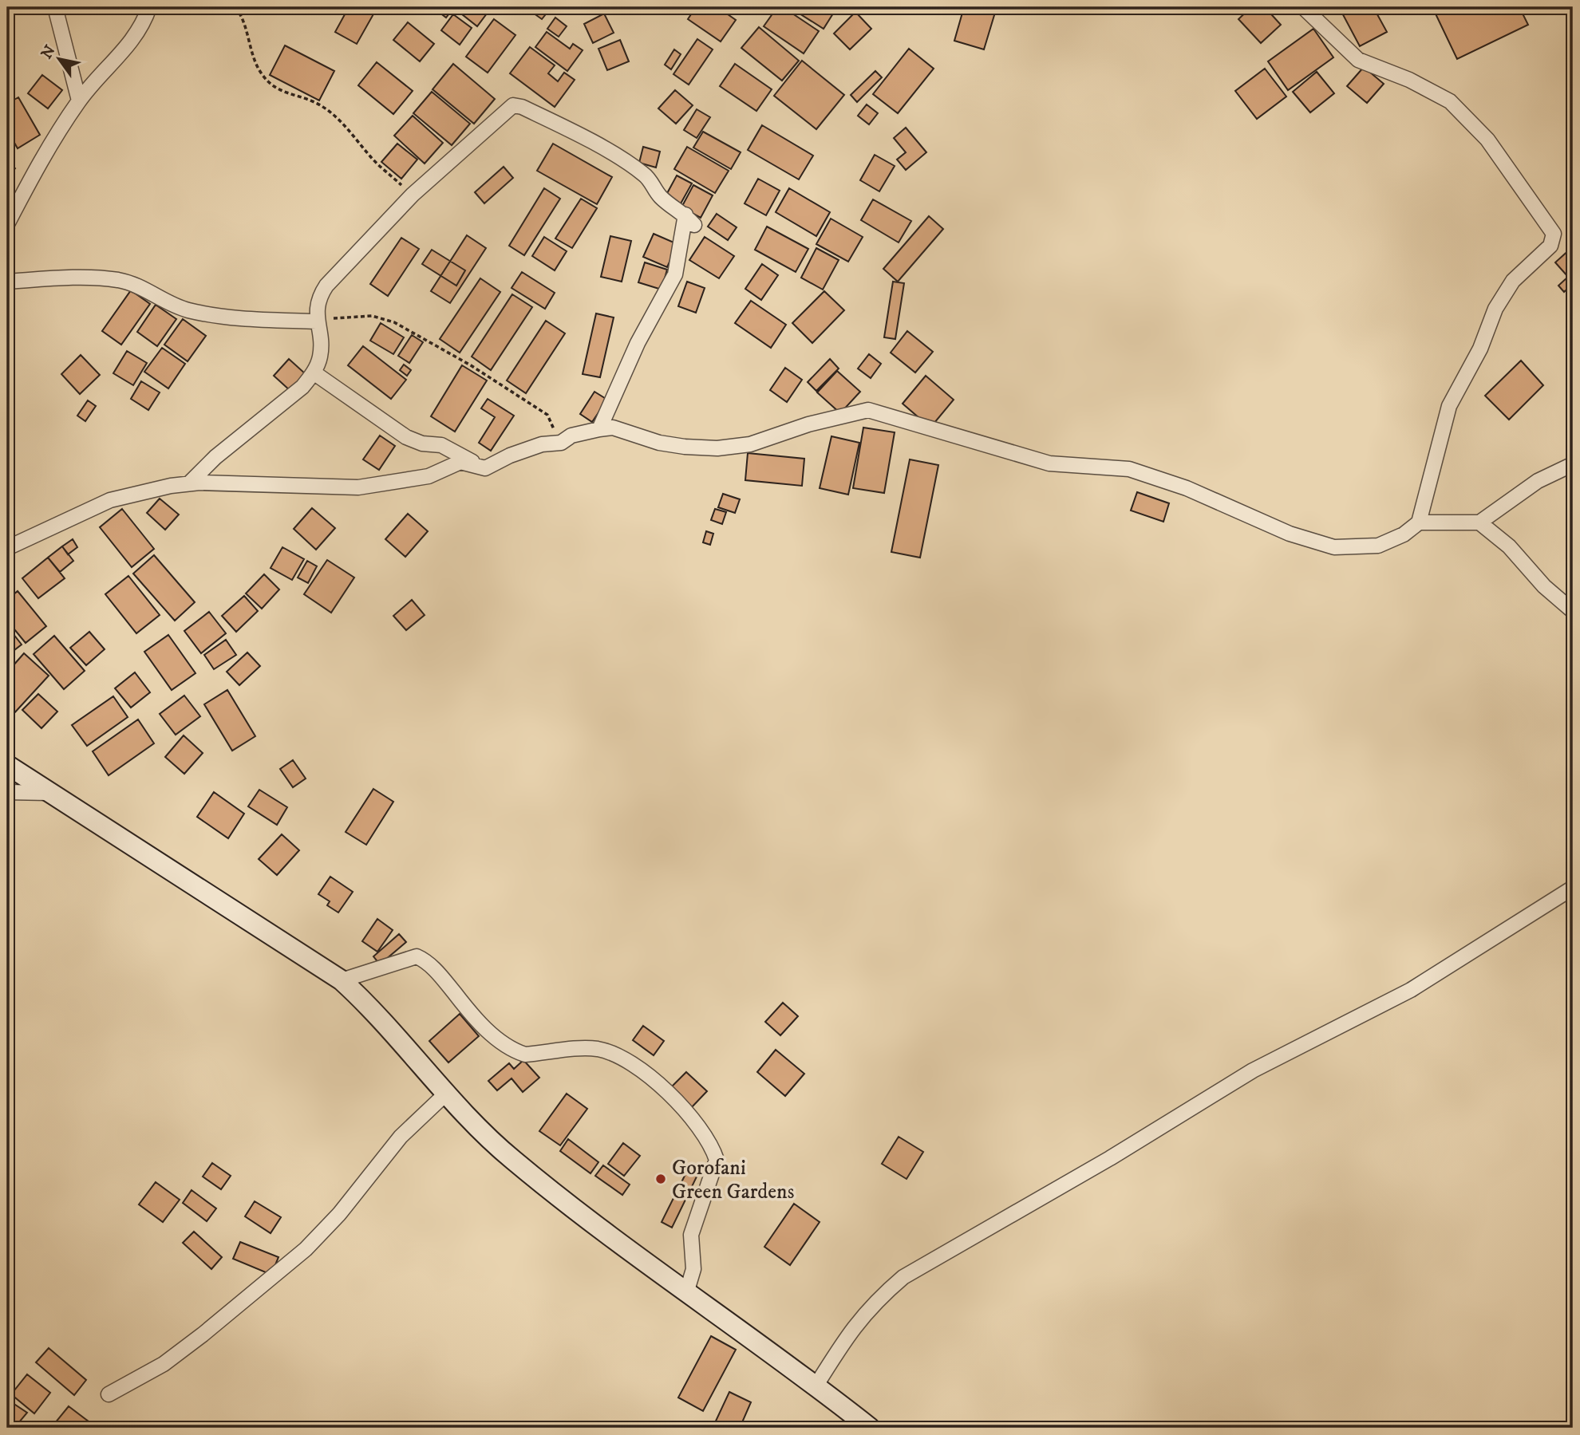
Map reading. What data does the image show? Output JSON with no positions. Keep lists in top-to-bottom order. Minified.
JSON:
{"places":["Gorofani Green Gardens"],"north":"top left"}
